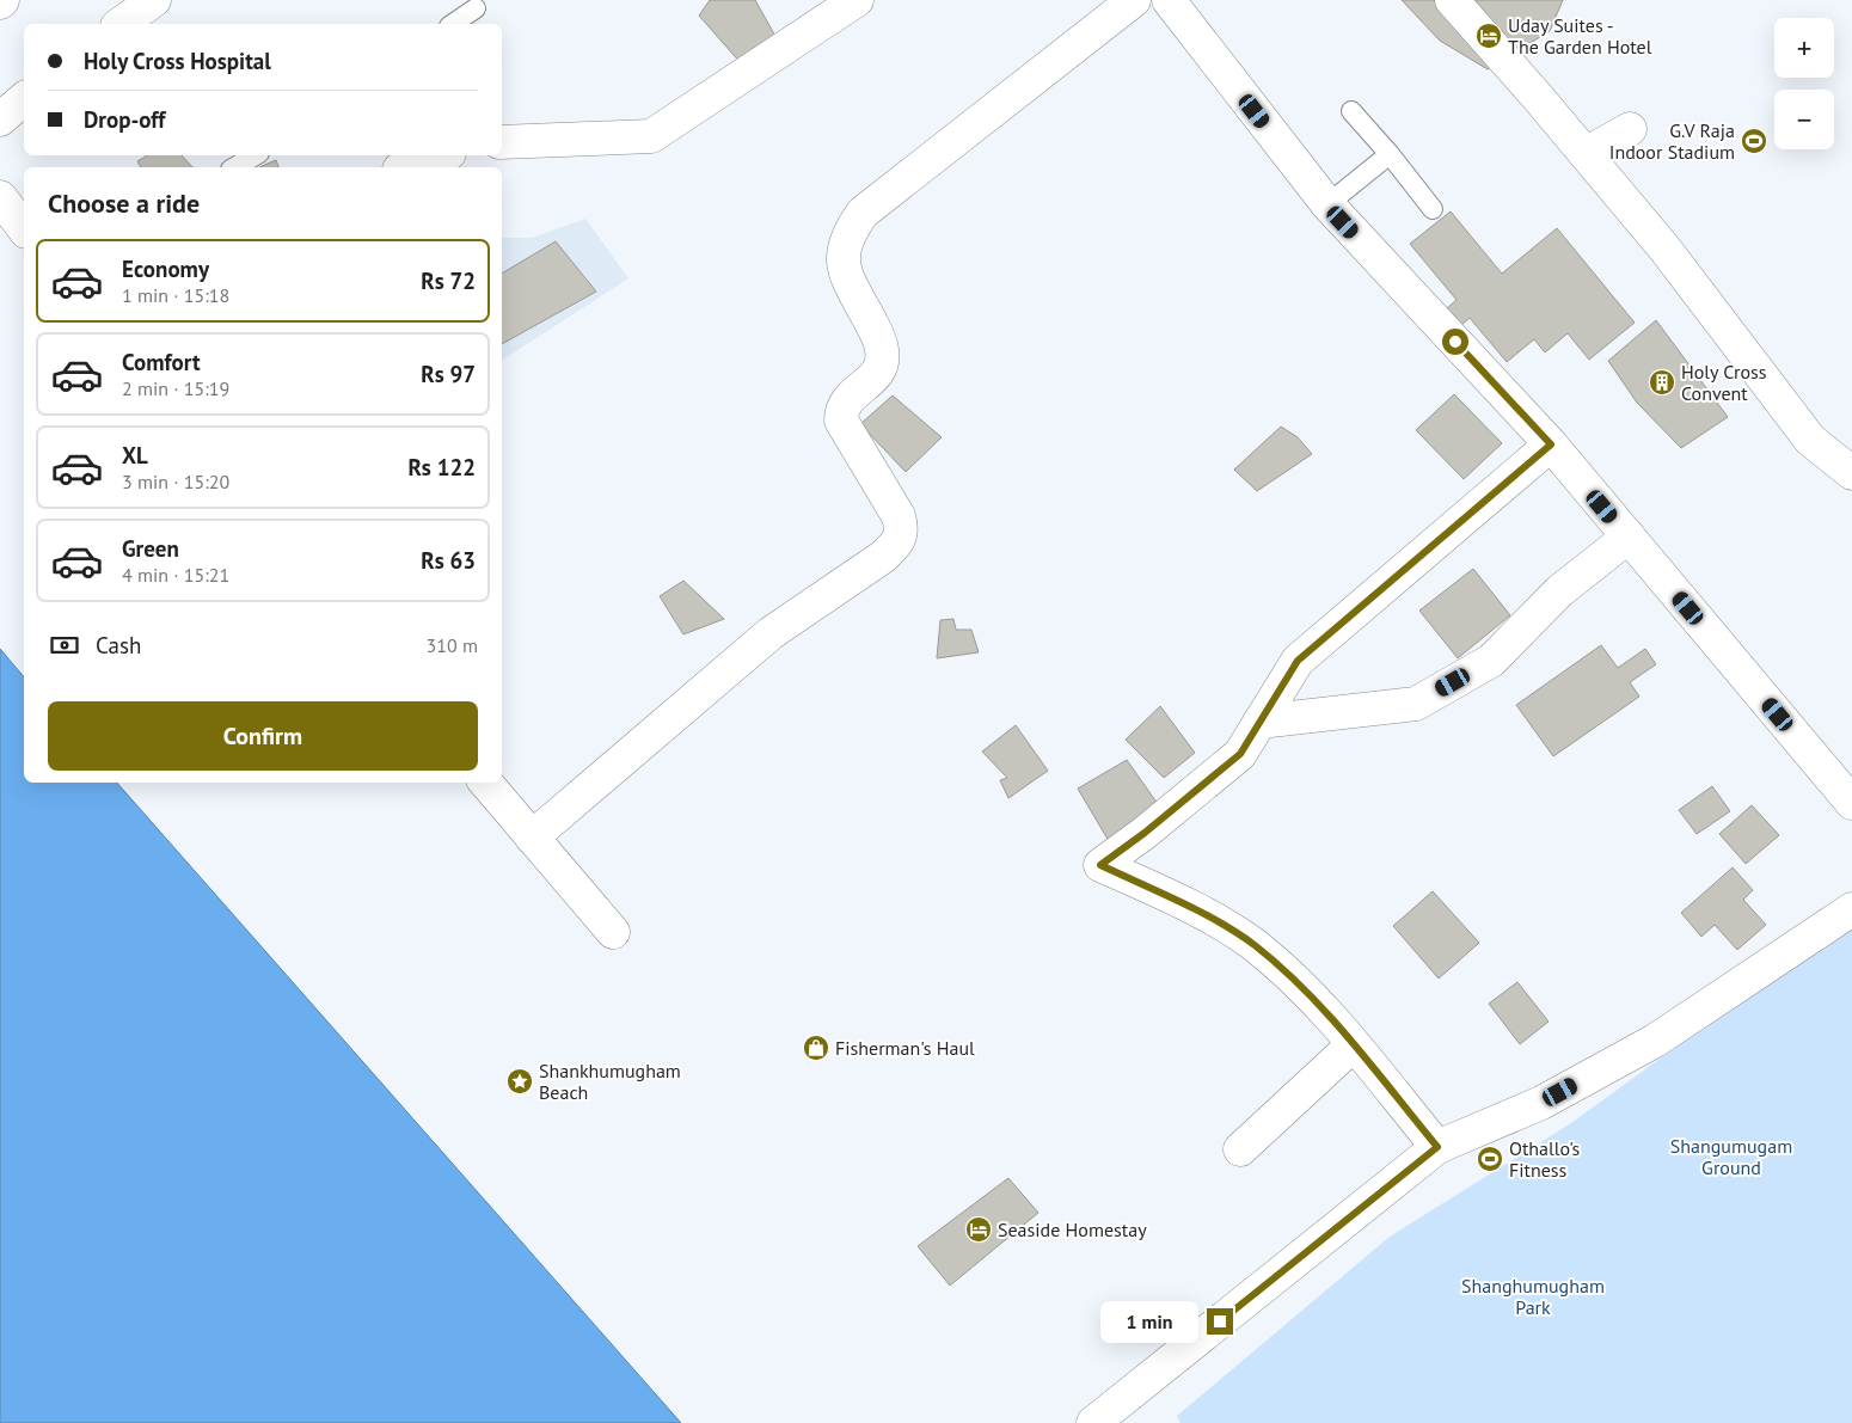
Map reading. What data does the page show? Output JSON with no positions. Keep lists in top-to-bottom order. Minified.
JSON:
{"parks":["Shangumugam Ground","Shanghumugham Park"],"places":{"hotel":["Uday Suites - The Garden Hotel","Seaside Homestay"],"sports":["G.V Raja Indoor Stadium","Othallo's Fitness"],"building":["Holy Cross Convent"],"shop":["Fisherman's Haul"],"place":["Shankhumugham Beach"]},"page":{"map_buttons":["+","−"],"banner":["Holy Cross Hospital","Drop-off"],"heading":"Choose a ride","list":[{"name":"Economy","note":"1 min · 15:18","value":"Rs 72"},{"name":"Comfort","note":"2 min · 15:19","value":"Rs 97"},{"name":"XL","note":"3 min · 15:20","value":"Rs 122"},{"name":"Green","note":"4 min · 15:21","value":"Rs 63"}],"pay":["Cash","310 m"],"buttons":"Confirm","bubble":"1 min"}}
